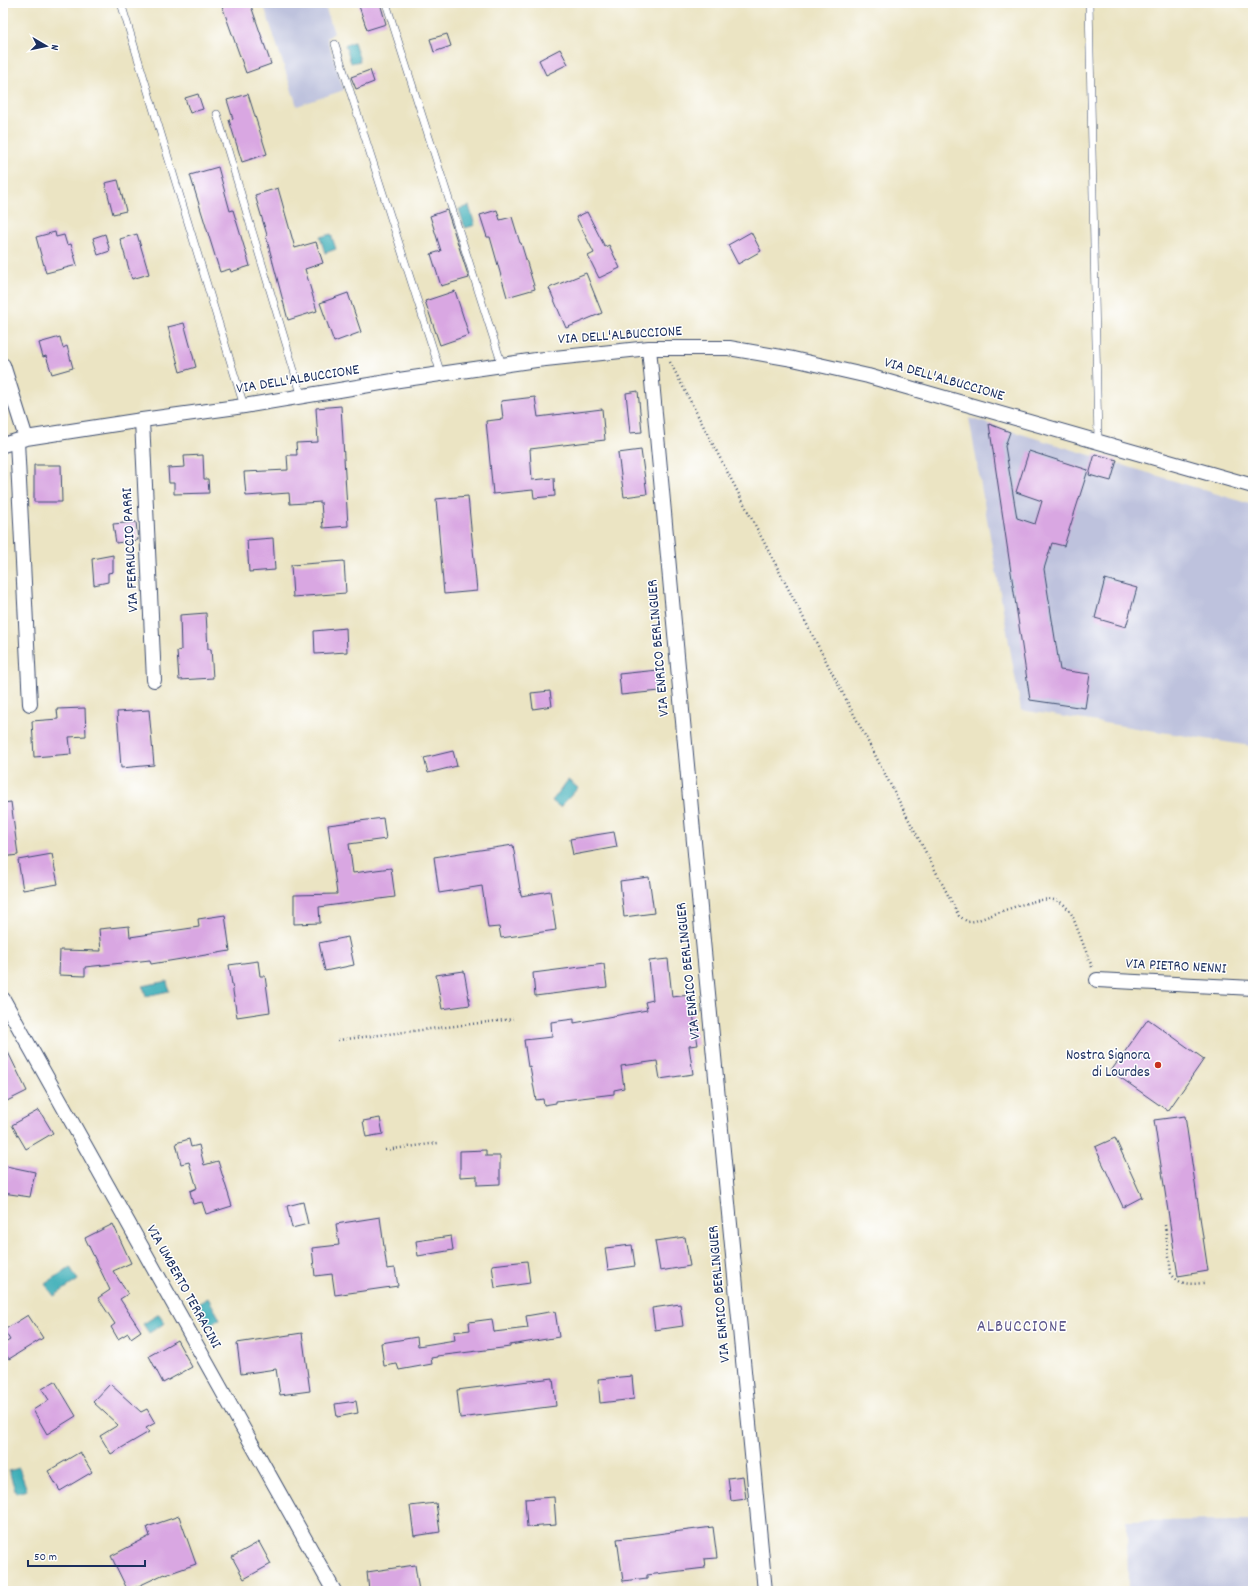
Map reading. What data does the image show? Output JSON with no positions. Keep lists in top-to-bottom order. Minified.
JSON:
{"streets":{"street":["VIA DELL'ALBUCCIONE","VIA FERRUCCIO PARRI","VIA ENRICO BERLINGUER","VIA PIETRO NENNI","VIA UMBERTO TERRACINI"]},"crossings":[["VIA DELL'ALBUCCIONE","VIA FERRUCCIO PARRI"],["VIA DELL'ALBUCCIONE","VIA ENRICO BERLINGUER"]],"districts":["ALBUCCIONE"],"places":["Nostra Signora di Lourdes"],"scale_bar":"50 m","north":"right"}
